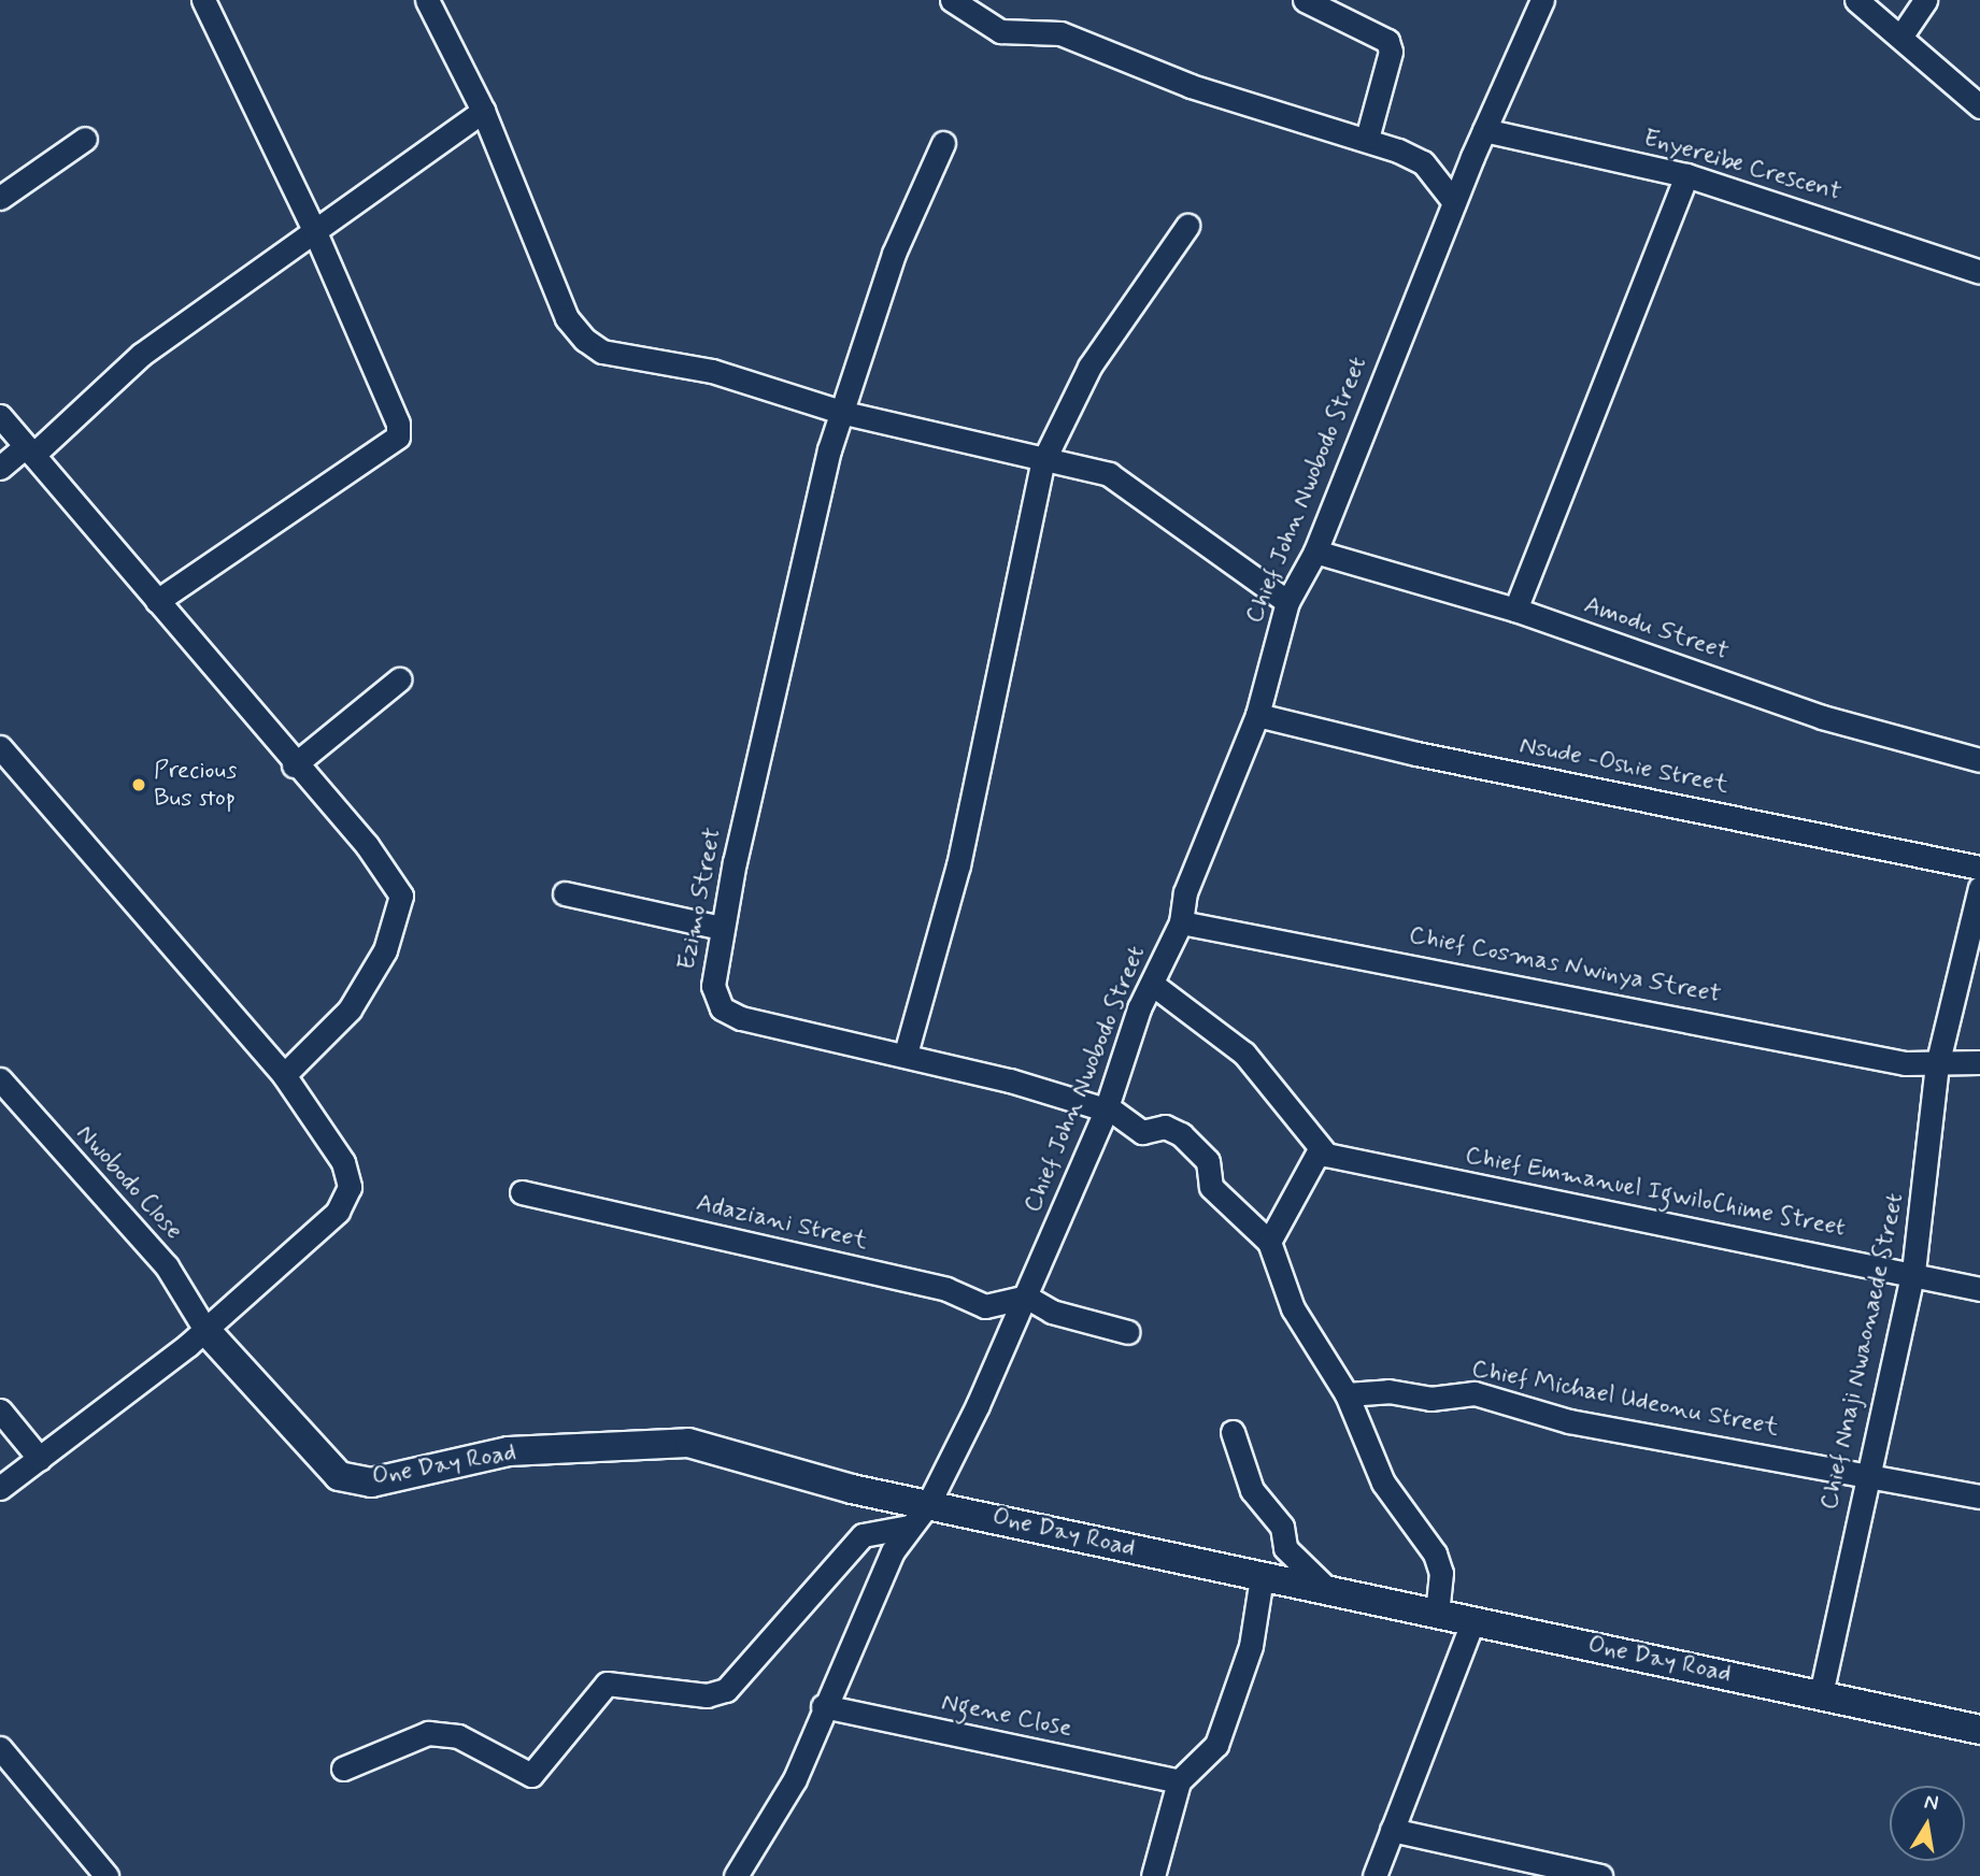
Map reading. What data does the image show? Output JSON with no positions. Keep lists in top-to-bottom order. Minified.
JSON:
{"streets":{"main road":["One Day Road"],"street":["Enyereibe Crescent","Chief John Nwobodo Street","Amodu Street","Nsude -Oshie Street","Ezimo Street","Chief Cosmas Nwinya Street","Nwobodo Close","Chief Emmanuel IgwiloChime Street","Adaziani Street","Chief Nnaji Nwaonaede Street","Chief Michael Udeonu Street","Ngene Close"]},"crossings":[["Enyereibe Crescent","Chief John Nwobodo Street"],["Chief John Nwobodo Street","Amodu Street"],["Chief John Nwobodo Street","Nsude -Oshie Street"],["Chief John Nwobodo Street","Ezimo Street"],["Chief John Nwobodo Street","Chief Cosmas Nwinya Street"],["Chief John Nwobodo Street","Adaziani Street"],["Chief John Nwobodo Street","One Day Road"],["Chief John Nwobodo Street","Ngene Close"],["Chief Cosmas Nwinya Street","Chief Nnaji Nwaonaede Street"],["Nwobodo Close","One Day Road"],["Chief Emmanuel IgwiloChime Street","Chief Nnaji Nwaonaede Street"],["Chief Nnaji Nwaonaede Street","Chief Michael Udeonu Street"],["Chief Nnaji Nwaonaede Street","One Day Road"]],"places":["Precious Bus stop"],"north":"top"}
